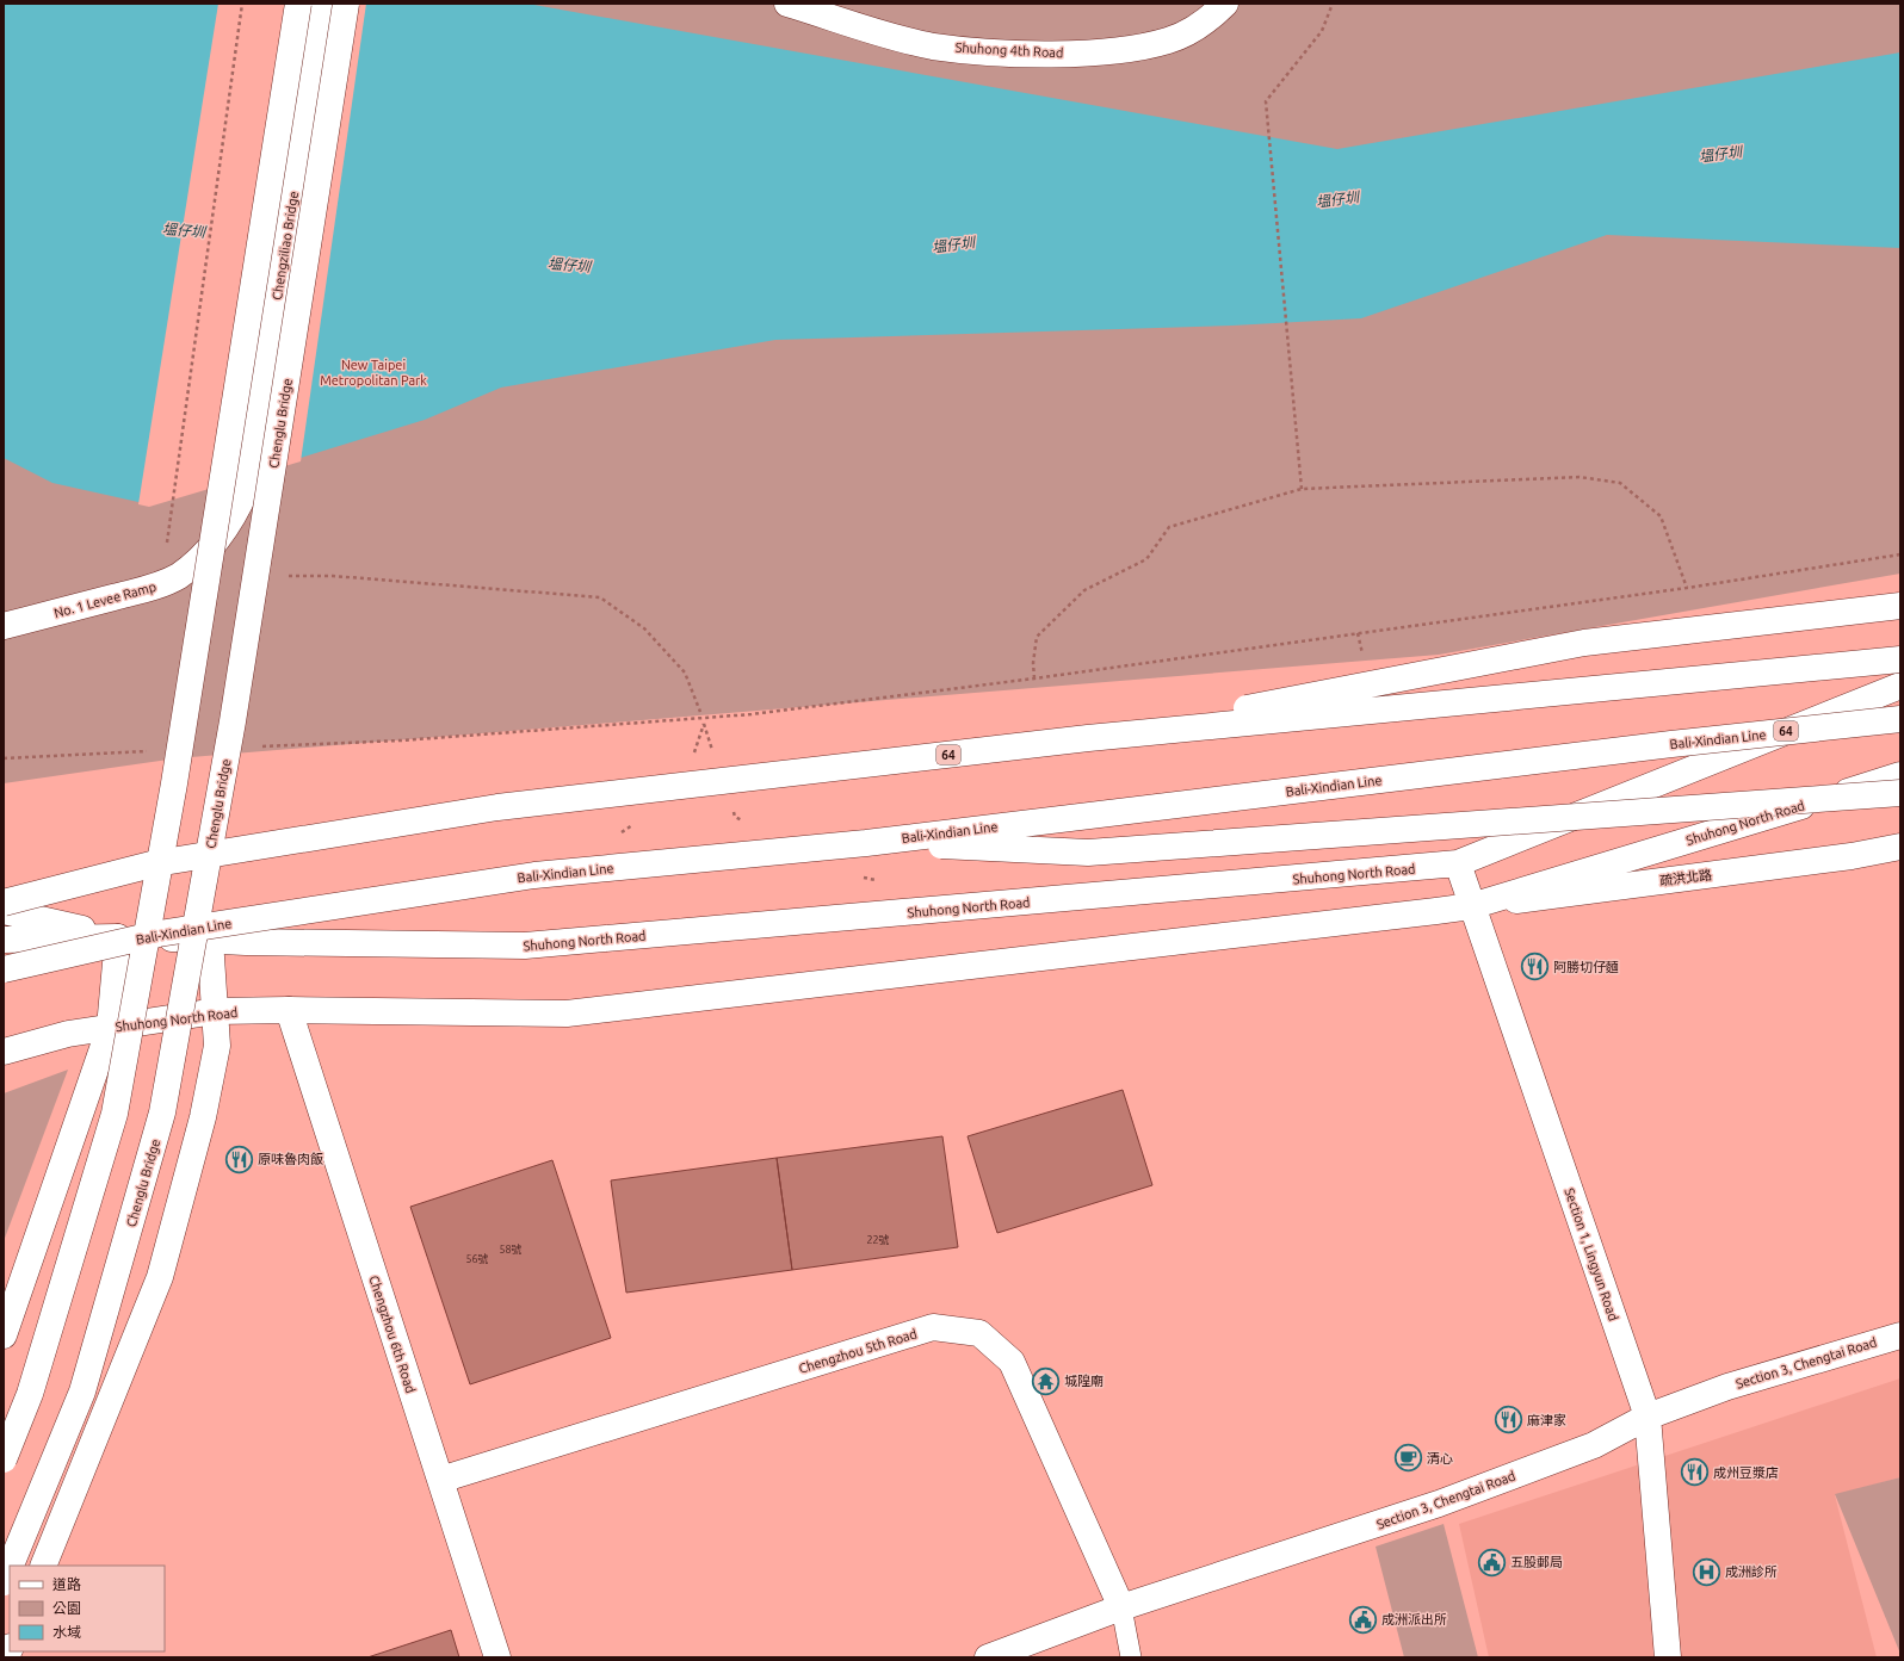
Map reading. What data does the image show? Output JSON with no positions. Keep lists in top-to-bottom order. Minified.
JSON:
{"streets":{"main road":["Shuhong 4th Road","Chengziliao Bridge","Chenglu Bridge","No. 1 Levee Ramp","64","Bali-Xindian Line","Shuhong North Road","疏洪北路","Section 1, Lingyun Road","Chengzhou 6th Road","Chengzhou 5th Road","Section 3, Chengtai Road"]},"crossings":[["Chengziliao Bridge","No. 1 Levee Ramp"],["Shuhong North Road","疏洪北路"],["Shuhong North Road","Section 1, Lingyun Road"],["Shuhong North Road","Chengzhou 6th Road"],["疏洪北路","Section 1, Lingyun Road"],["Section 1, Lingyun Road","Section 3, Chengtai Road"],["Chengzhou 6th Road","Chengzhou 5th Road"],["Chengzhou 5th Road","Section 3, Chengtai Road"]],"water":["塭仔圳"],"parks":["New Taipei Metropolitan Park"],"places":{"restaurant":["阿勝切仔麵","原味魯肉飯","麻津家","成州豆漿店"],"temple":["城隍廟"],"cafe":["清心"],"public building":["五股郵局","成洲派出所"],"hospital":["成洲診所"]},"house_numbers":["22號","58號","56號"],"legend":["道路","公園","水域"]}
